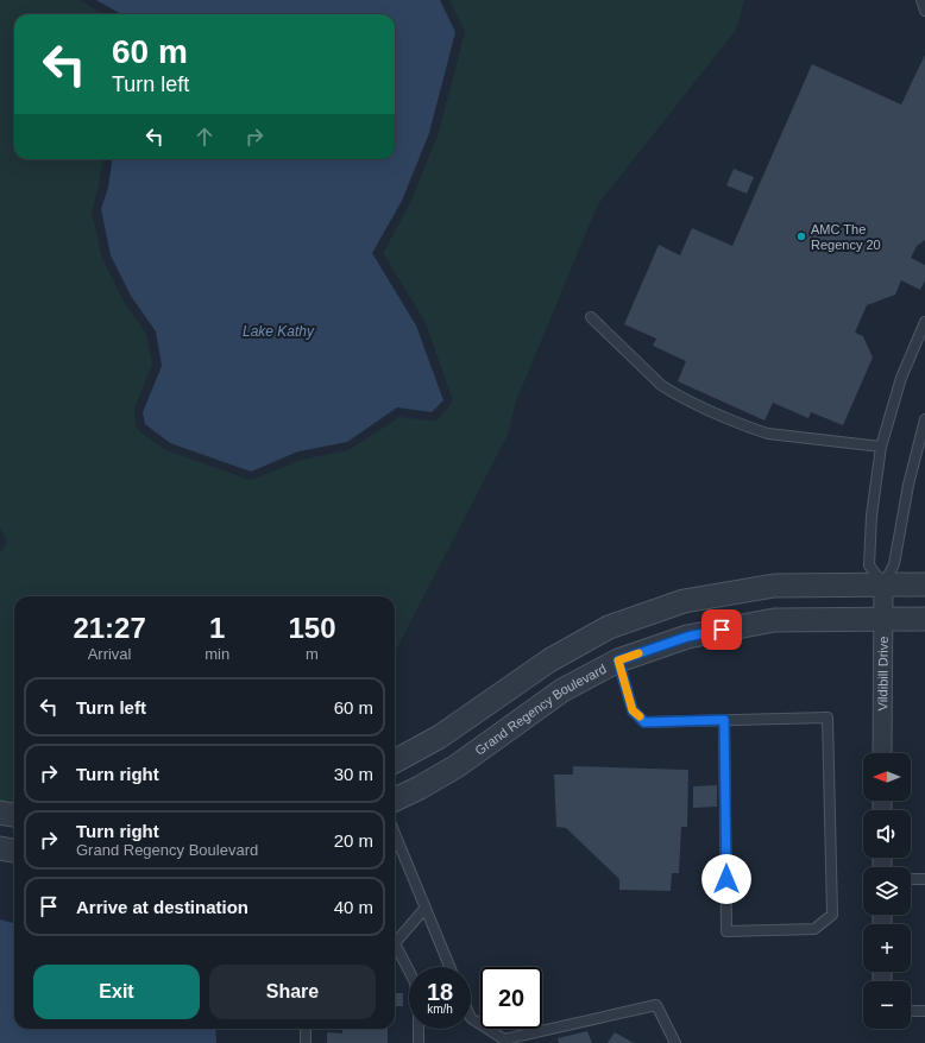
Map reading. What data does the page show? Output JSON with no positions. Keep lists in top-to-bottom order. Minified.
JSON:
{"streets":{"street":["Vildibill Drive","Grand Regency Boulevard"]},"crossings":[["Vildibill Drive","Grand Regency Boulevard"]],"water":["Lake Kathy"],"places":["AMC The Regency 20"],"north":"left","page":{"turn":["60 m","Turn left"],"eta":["21:27","Arrival","1","min","150","m"],"list":[{"name":"Turn left","value":"60 m"},{"name":"Turn right","value":"30 m"},{"name":"Turn right","note":"Grand Regency Boulevard","value":"20 m"},{"name":"Arrive at destination","value":"40 m"}],"map_buttons":["+","−"],"buttons":["Exit","Share"],"speed":"18 km/h","limit":"20"}}
